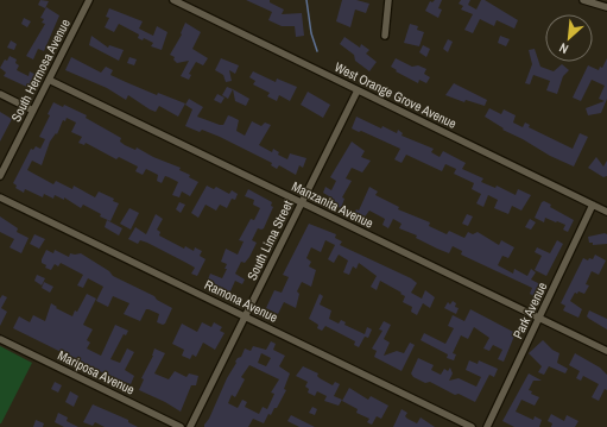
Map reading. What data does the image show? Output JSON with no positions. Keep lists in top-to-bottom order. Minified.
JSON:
{"streets":{"street":["South Hermosa Avenue","West Orange Grove Avenue","Manzanita Avenue","South Lima Street","Ramona Avenue","Park Avenue","Mariposa Avenue"]},"crossings":[["South Hermosa Avenue","Manzanita Avenue"],["West Orange Grove Avenue","South Lima Street"],["West Orange Grove Avenue","Park Avenue"],["Manzanita Avenue","South Lima Street"],["Manzanita Avenue","Park Avenue"],["South Lima Street","Ramona Avenue"]],"north":"bottom left"}
